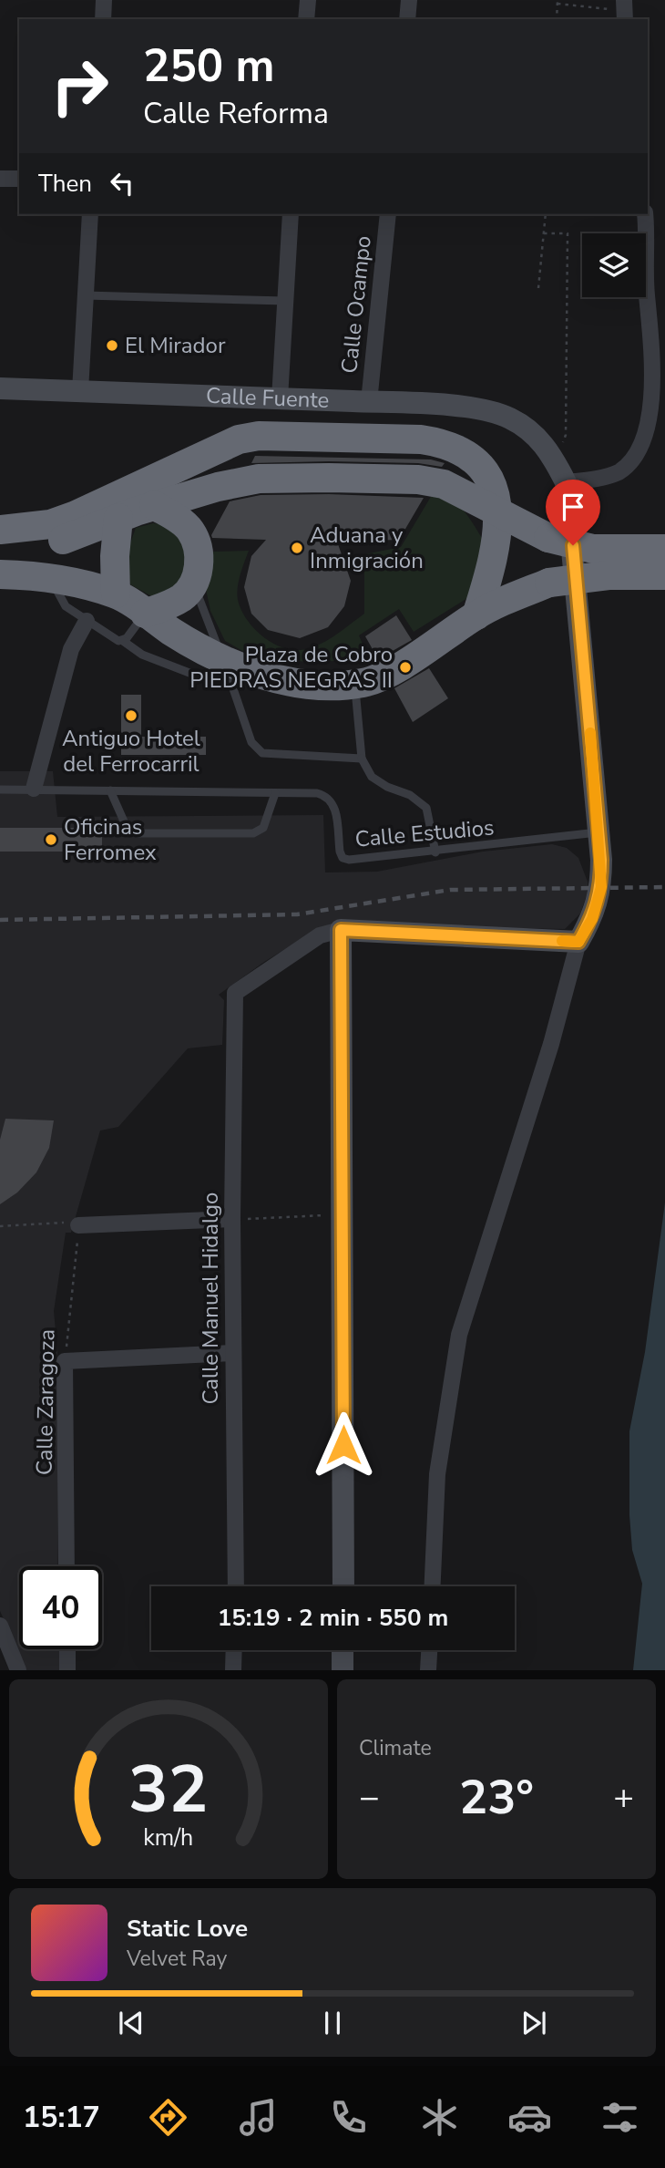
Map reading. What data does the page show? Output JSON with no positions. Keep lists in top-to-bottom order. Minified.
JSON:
{"streets":{"street":["Calle Ocampo","Calle Fuente","Calle Manuel Hidalgo","Calle Zaragoza"],"lane":["Calle Estudios"]},"crossings":[["Calle Ocampo","Calle Fuente"]],"places":["El Mirador","Aduana y Inmigración","Plaza de Cobro PIEDRAS NEGRAS II","Antiguo Hotel del Ferrocarril","Oficinas Ferromex"],"page":{"turn":["250 m","Calle Reforma"],"then":"Then","limit":"40","trip":"15:19 · 2 min · 550 m","tile":"Climate","heat":["−","23°","+"],"song":["Static Love","Velvet Ray"],"tabs":"15:17","gauge":["32","km/h"]}}
